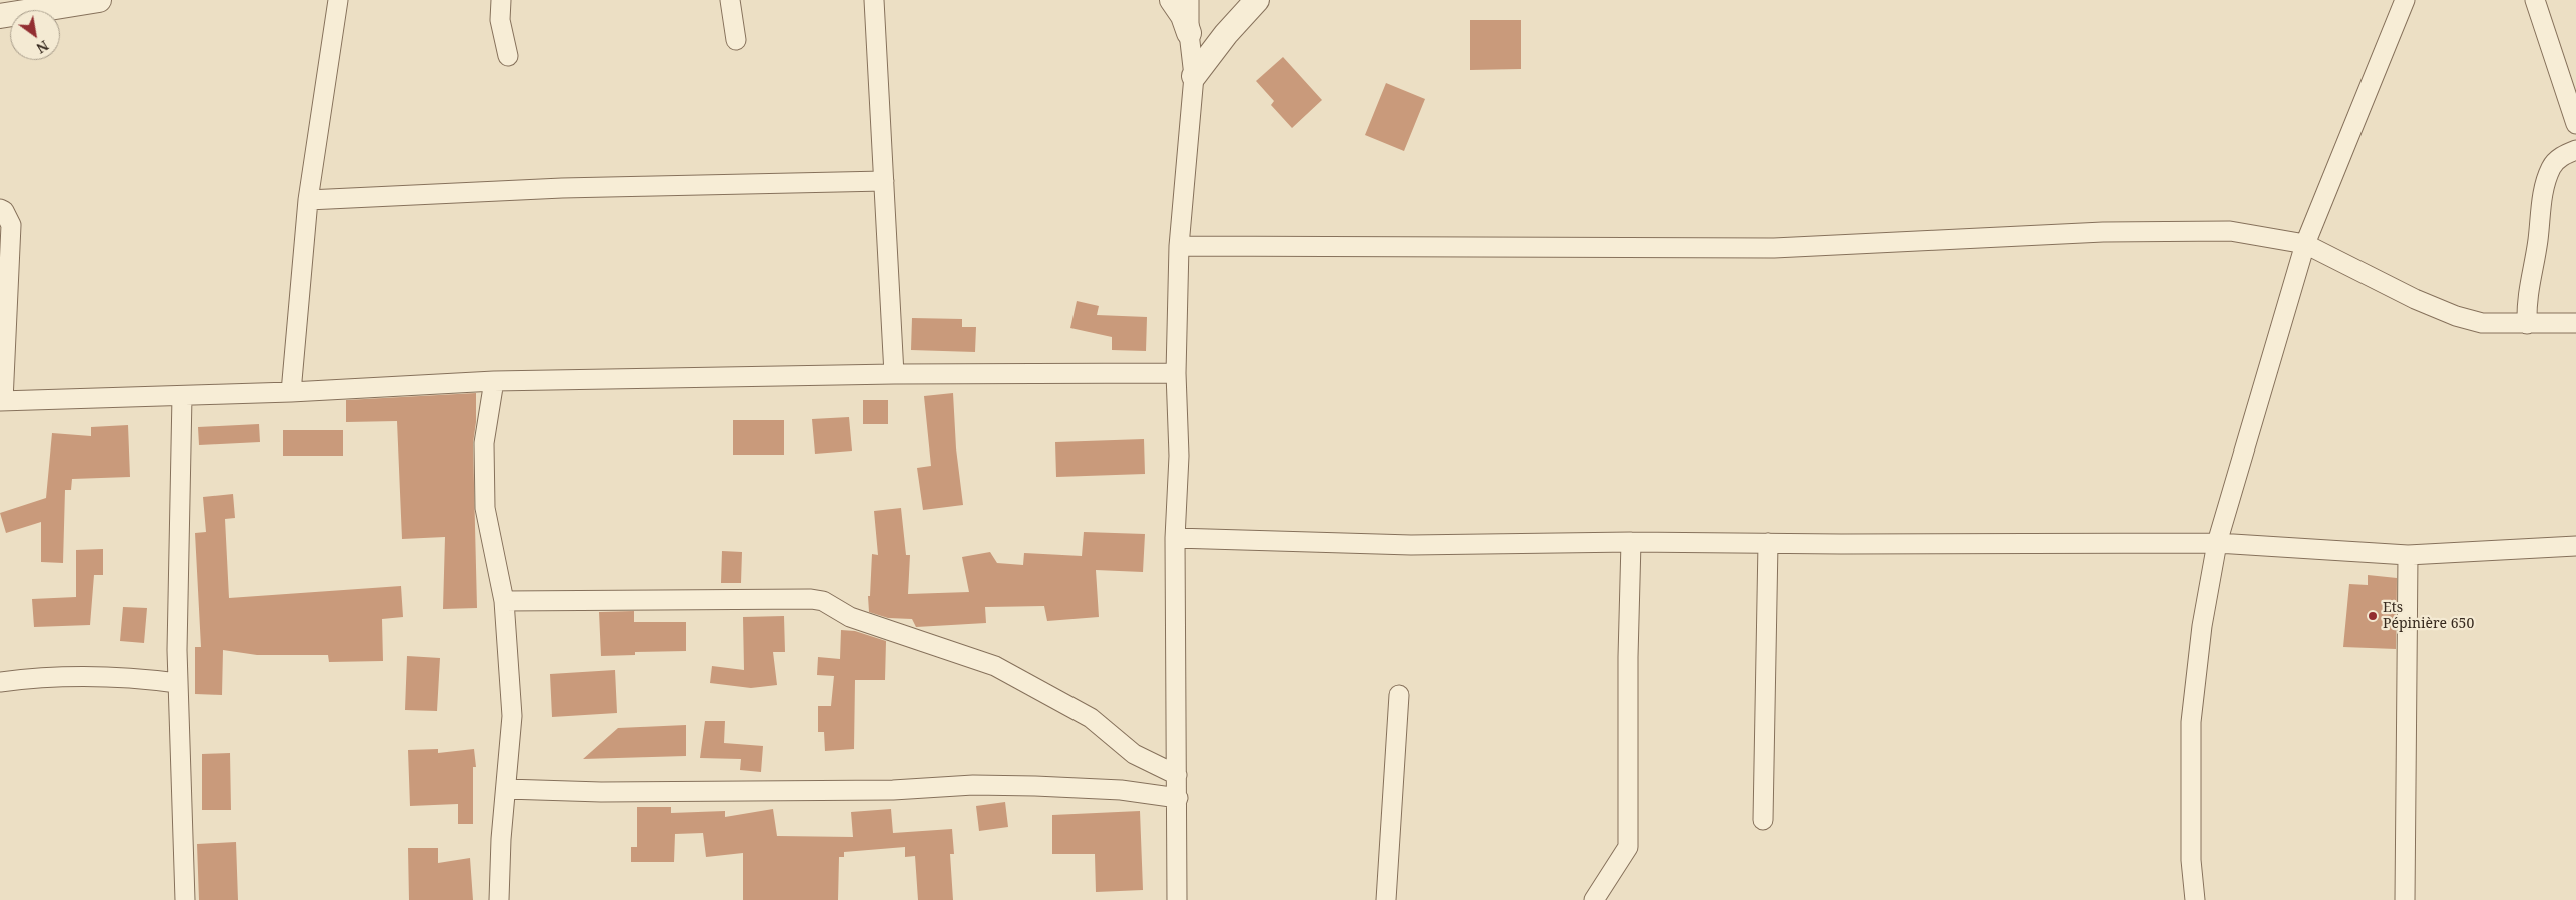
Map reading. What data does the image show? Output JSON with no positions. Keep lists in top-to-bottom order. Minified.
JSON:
{"places":["Ets Pépinière 650"],"north":"bottom right"}
